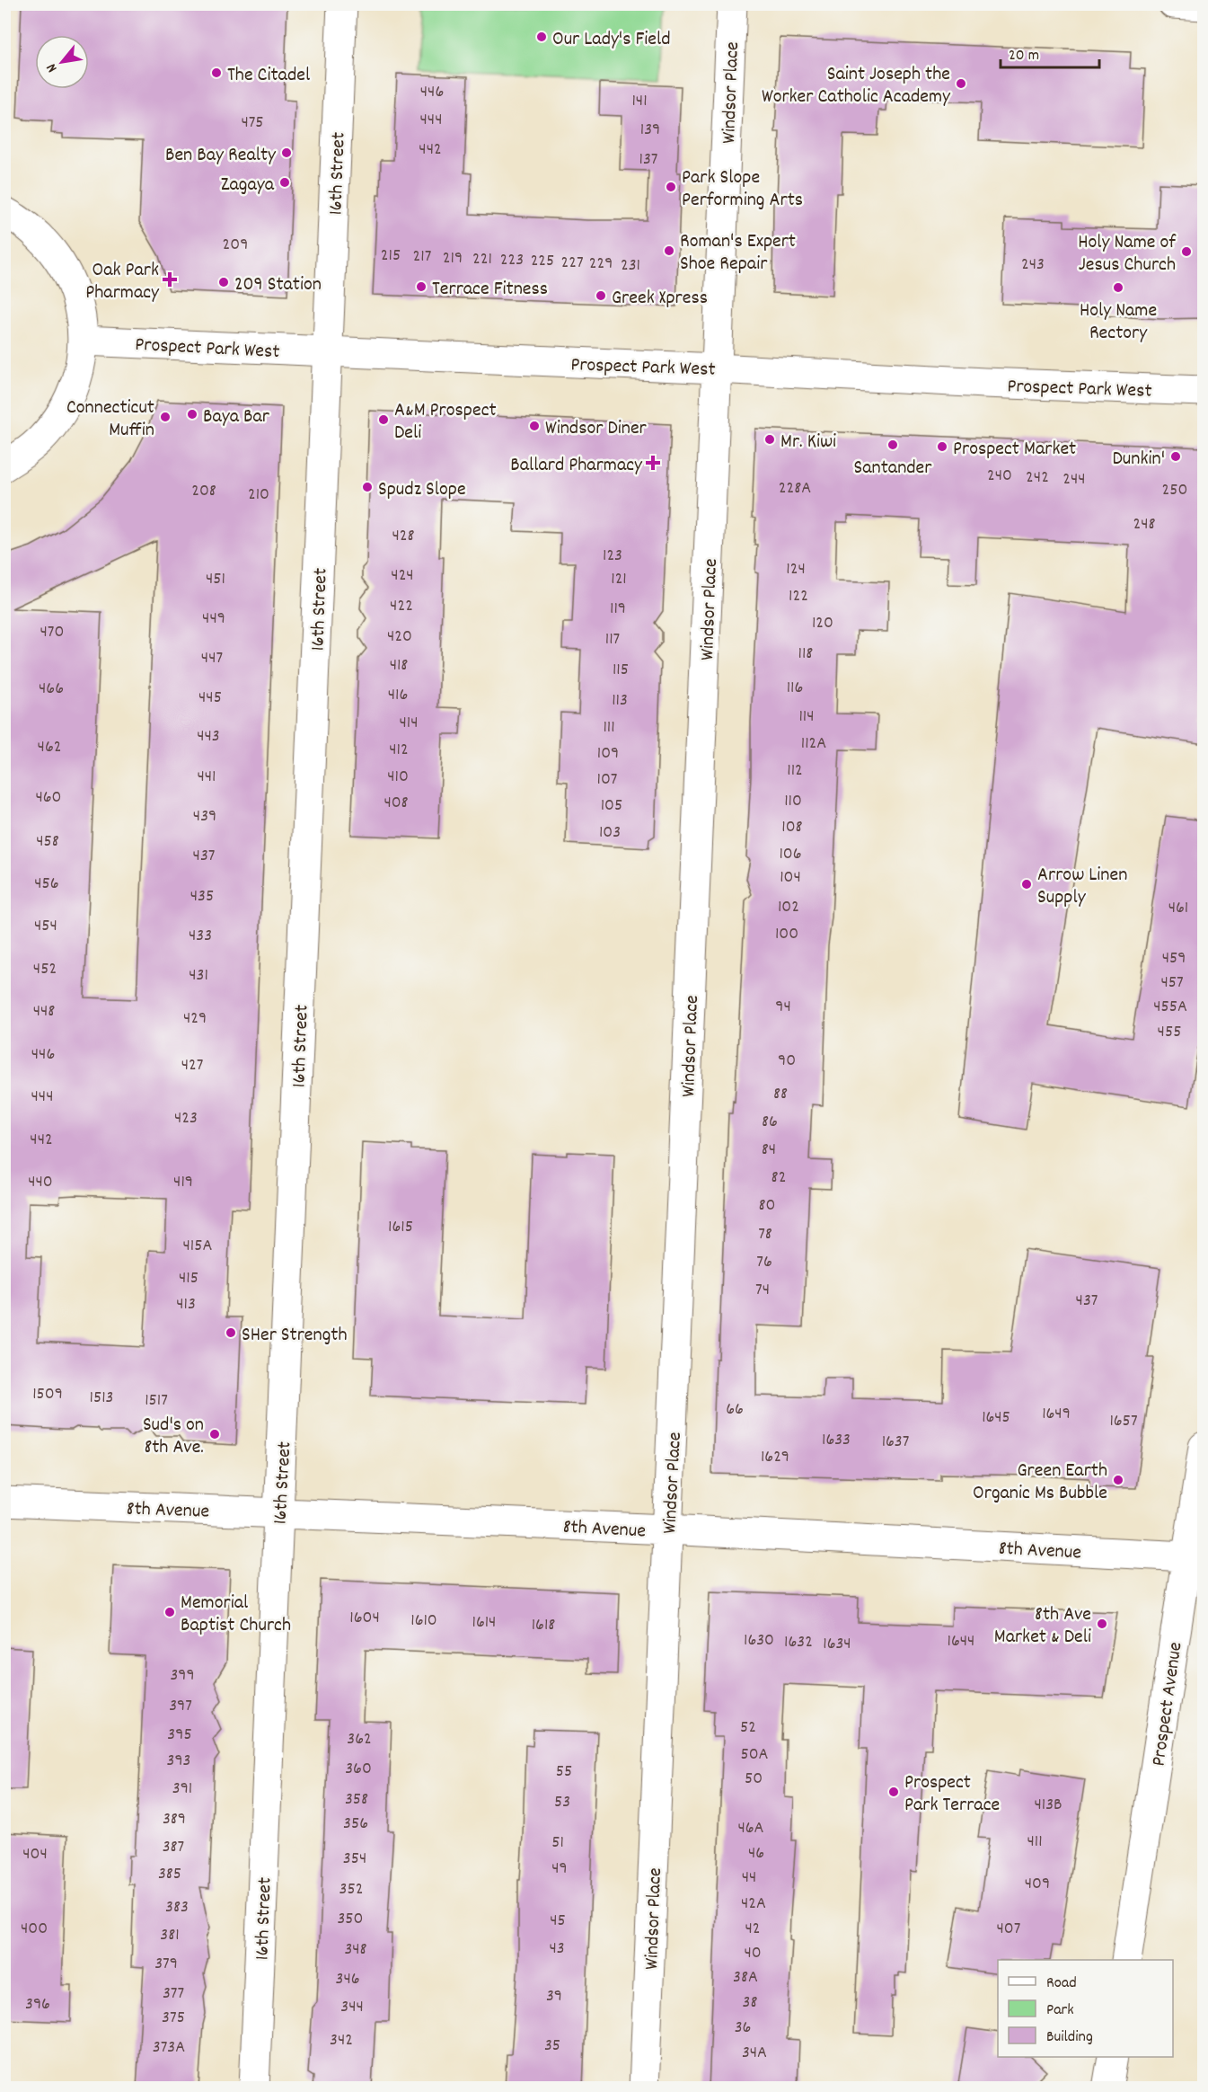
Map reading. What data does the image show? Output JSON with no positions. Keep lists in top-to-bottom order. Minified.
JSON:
{"streets":{"street":["Windsor Place","16th Street","Prospect Park West","8th Avenue","Prospect Avenue"]},"crossings":[["Windsor Place","Prospect Park West"],["Windsor Place","8th Avenue"],["16th Street","Prospect Park West"],["16th Street","8th Avenue"],["8th Avenue","Prospect Avenue"]],"places":{"other":["Our Lady's Field","The Citadel","Saint Joseph the Worker Catholic Academy","Ben Bay Realty","Zagaya","Park Slope Performing Arts","Roman's Expert Shoe Repair","Holy Name of Jesus Church","209 Station","Terrace Fitness","Holy Name Rectory","Greek Xpress","Baya Bar","Connecticut Muffin","A&M Prospect Deli","Windsor Diner","Mr. Kiwi","Santander","Prospect Market","Dunkin'","Spudz Slope","Arrow Linen Supply","SHer Strength","Sud's on 8th Ave.","Green Earth Organic Ms Bubble","Memorial Baptist Church","8th Ave Market & Deli","Prospect Park Terrace"],"health":["Oak Park Pharmacy","Ballard Pharmacy"]},"house_numbers":["446","141","444","475","139","442","137","209","215","217","219","221","223","225","227","229","243","231","240","242","244","228A","250","208","210","248","428","123","124","424","451","121","122","422","119","449","120","470","420","117","118","447","418","115","116","466","416","445","113","114","414","111","443","112A","462","412","109","112","441","410","107","460","110","408","105","439","108","103","458","106","437","104","456","435","102","461","454","100","433","459","452","431","457","94","455A","448","429","455","446","90","427","88","444","423","86","442","84","82","440","419","80","1615","78","415A","76","415","74","437","413","1509","1513","1517","66","1649","1645","1657","1633","1637","1629","1604","1610","1614","1618","1630","1644","1632","1634","399","397","52","395","362","50A","393","360","55","50","391","358","53","413B","389","356","46A","411","51","387","46","404","354","49","385","44","409","352","42A","383","350","45","400","42","407","381","43","348","40","379","38A","346","377","39","38","396","344","375","36","342","35","373A","34A"],"legend":["Road","Park","Building"],"scale_bar":"20 m","north":"bottom left"}
